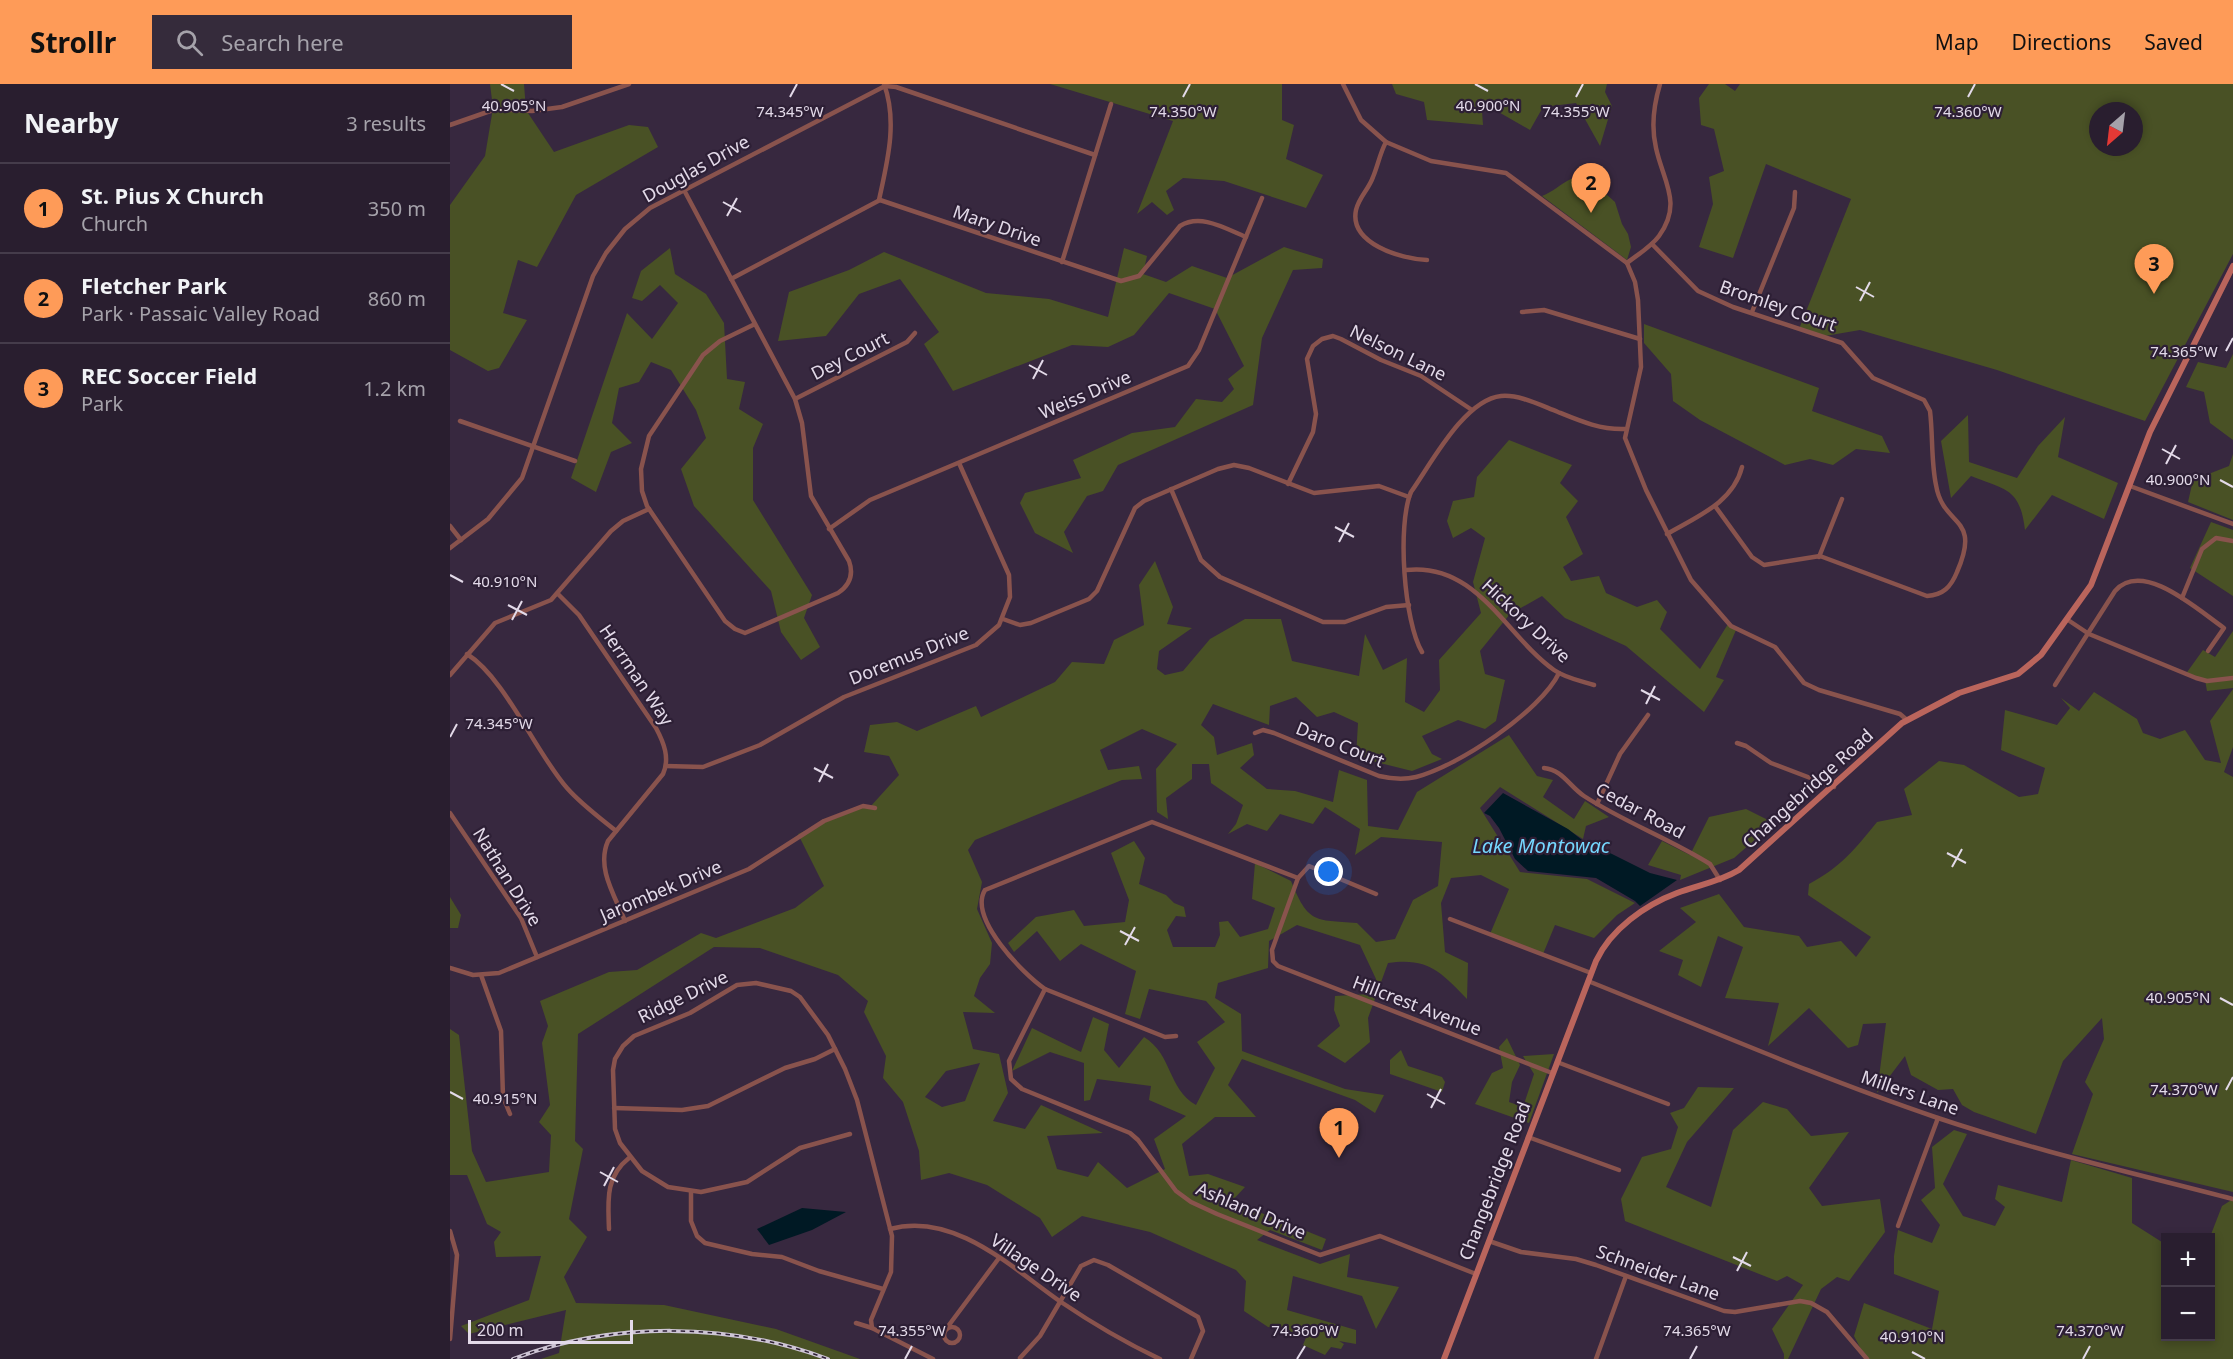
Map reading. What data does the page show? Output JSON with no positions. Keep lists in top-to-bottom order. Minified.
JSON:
{"streets":{"main road":["Changebridge Road"],"street":["Douglas Drive","Mary Drive","Bromley Court","Nelson Lane","Dey Court","Weiss Drive","Hickory Drive","Doremus Drive","Herrman Way","Daro Court","Cedar Road","Nathan Drive","Jarombek Drive","Ridge Drive","Hillcrest Avenue","Millers Lane","Ashland Drive","Village Drive","Schneider Lane"]},"crossings":[["Mary Drive","Weiss Drive"],["Hickory Drive","Daro Court"],["Doremus Drive","Herrman Way"],["Changebridge Road","Cedar Road"],["Changebridge Road","Hillcrest Avenue"],["Changebridge Road","Millers Lane"],["Changebridge Road","Ashland Drive"],["Changebridge Road","Schneider Lane"],["Nathan Drive","Jarombek Drive"],["Ridge Drive","Village Drive"]],"water":["Lake Montowac"],"scale_bar":"200 m","north":"bottom left","page":{"header":"Strollr","search":"Search here","nav":["Map","Directions","Saved"],"heading":["Nearby","3 results"],"list":[{"mark":"1","name":"St. Pius X Church","note":"Church","value":"350 m"},{"mark":"2","name":"Fletcher Park","note":"Park · Passaic Valley Road","value":"860 m"},{"mark":"3","name":"REC Soccer Field","note":"Park","value":"1.2 km"}],"pins":["2","3","1"],"map_buttons":["+","−"],"scale":"200 m"},"coordinates":["40.905°N","40.900°N","74.345°W","74.350°W","74.355°W","74.360°W","74.365°W","40.910°N","74.370°W","40.915°N"]}
